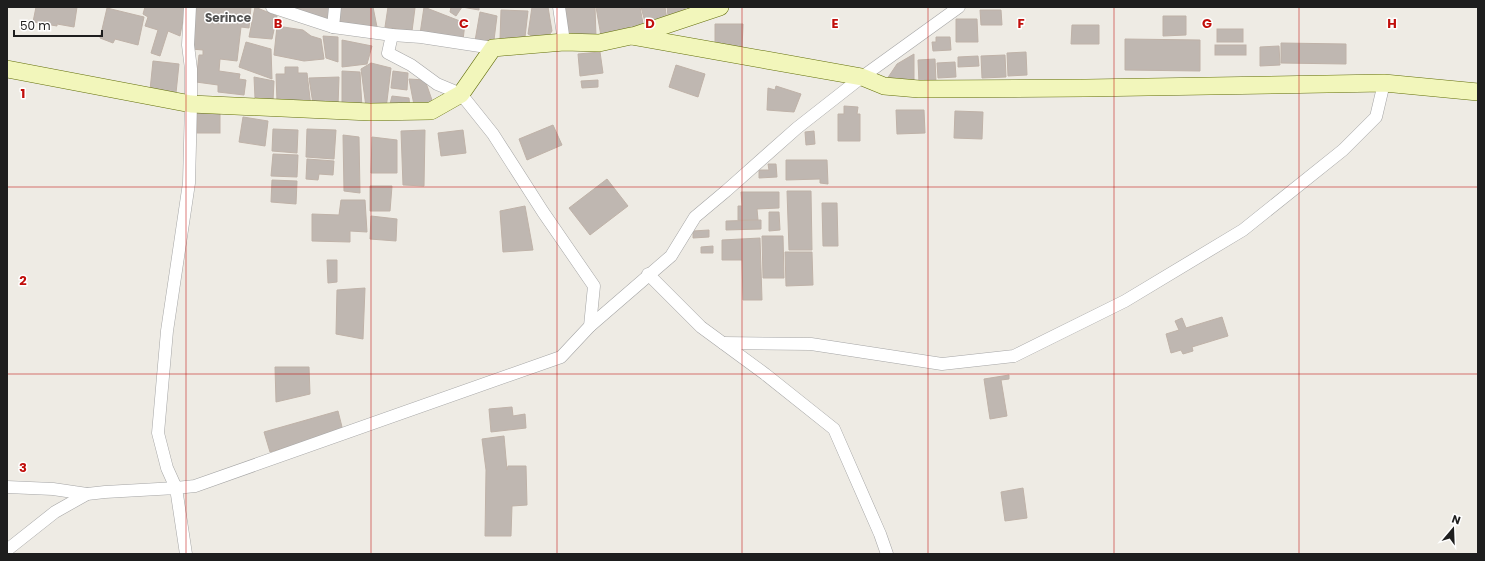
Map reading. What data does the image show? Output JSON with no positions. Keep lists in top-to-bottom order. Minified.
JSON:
{"districts":["Serince"],"scale_bar":"50 m","north":"top","grid":{"columns":["B","C","D","E","F","G","H"],"rows":["1","2","3"]}}
